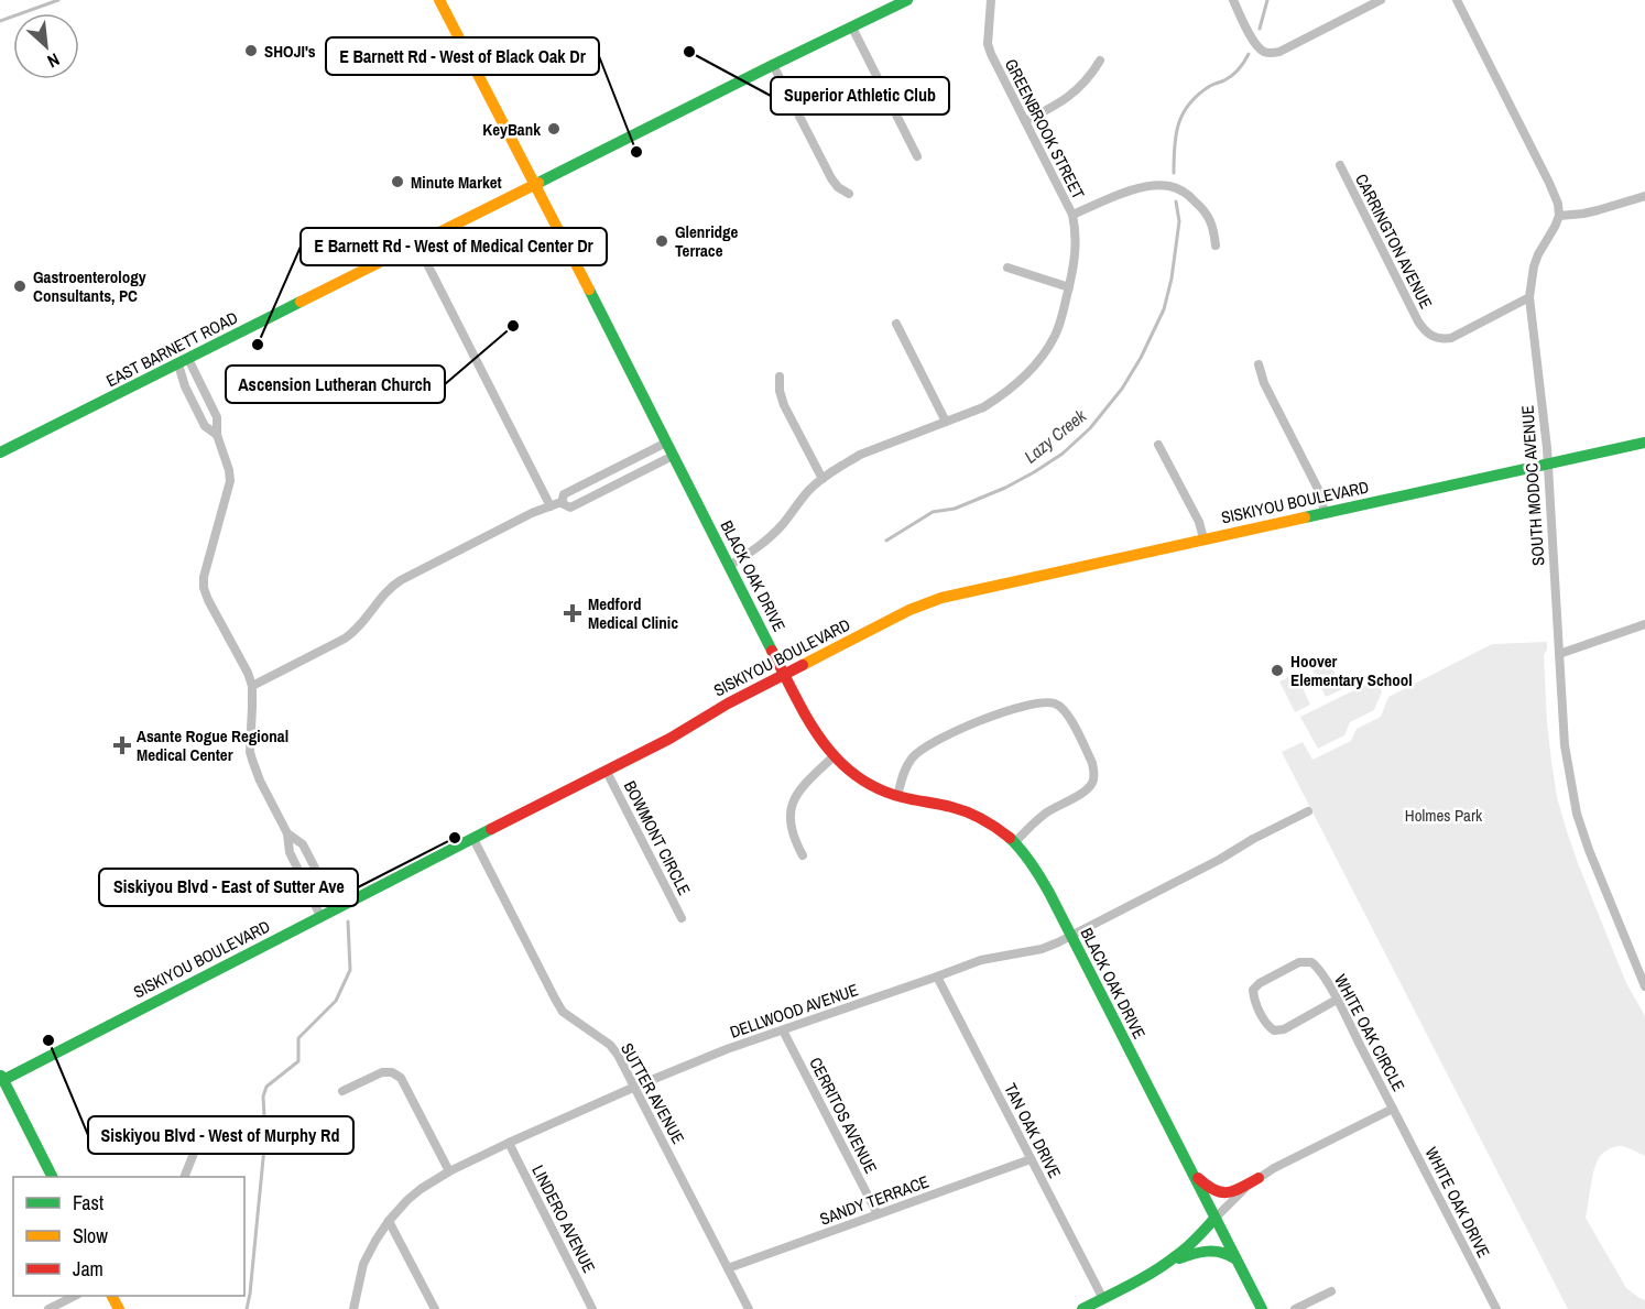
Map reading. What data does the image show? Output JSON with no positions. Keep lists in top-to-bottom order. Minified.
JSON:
{"streets":{"street":["GREENBROOK STREET","CARRINGTON AVENUE","EAST BARNETT ROAD","SOUTH MODOC AVENUE","SISKIYOU BOULEVARD","BLACK OAK DRIVE","BOWMONT CIRCLE","DELLWOOD AVENUE","WHITE OAK CIRCLE","SUTTER AVENUE","CERRITOS AVENUE","TAN OAK DRIVE","SANDY TERRACE","WHITE OAK DRIVE","LINDERO AVENUE"]},"crossings":[["GREENBROOK STREET","BLACK OAK DRIVE"],["CARRINGTON AVENUE","SOUTH MODOC AVENUE"],["EAST BARNETT ROAD","BLACK OAK DRIVE"],["SOUTH MODOC AVENUE","SISKIYOU BOULEVARD"],["SISKIYOU BOULEVARD","BLACK OAK DRIVE"],["SISKIYOU BOULEVARD","BOWMONT CIRCLE"],["SISKIYOU BOULEVARD","SUTTER AVENUE"],["BLACK OAK DRIVE","DELLWOOD AVENUE"],["DELLWOOD AVENUE","SUTTER AVENUE"],["DELLWOOD AVENUE","CERRITOS AVENUE"],["DELLWOOD AVENUE","TAN OAK DRIVE"],["DELLWOOD AVENUE","LINDERO AVENUE"],["WHITE OAK CIRCLE","WHITE OAK DRIVE"],["SUTTER AVENUE","SANDY TERRACE"],["CERRITOS AVENUE","SANDY TERRACE"],["TAN OAK DRIVE","SANDY TERRACE"]],"water":["Lazy Creek"],"parks":["Holmes Park"],"places":{"other":["SHOJI's","Superior Athletic Club","KeyBank","E Barnett Rd - West of Black Oak Dr","Minute Market","Glenridge Terrace","Gastroenterology Consultants, PC","Ascension Lutheran Church","E Barnett Rd - West of Medical Center Dr","Hoover Elementary School","Siskiyou Blvd - East of Sutter Ave","Siskiyou Blvd - West of Murphy Rd"],"health":["Medford Medical Clinic","Asante Rogue Regional Medical Center"]},"legend":["Fast","Slow","Jam"],"north":"bottom right"}
